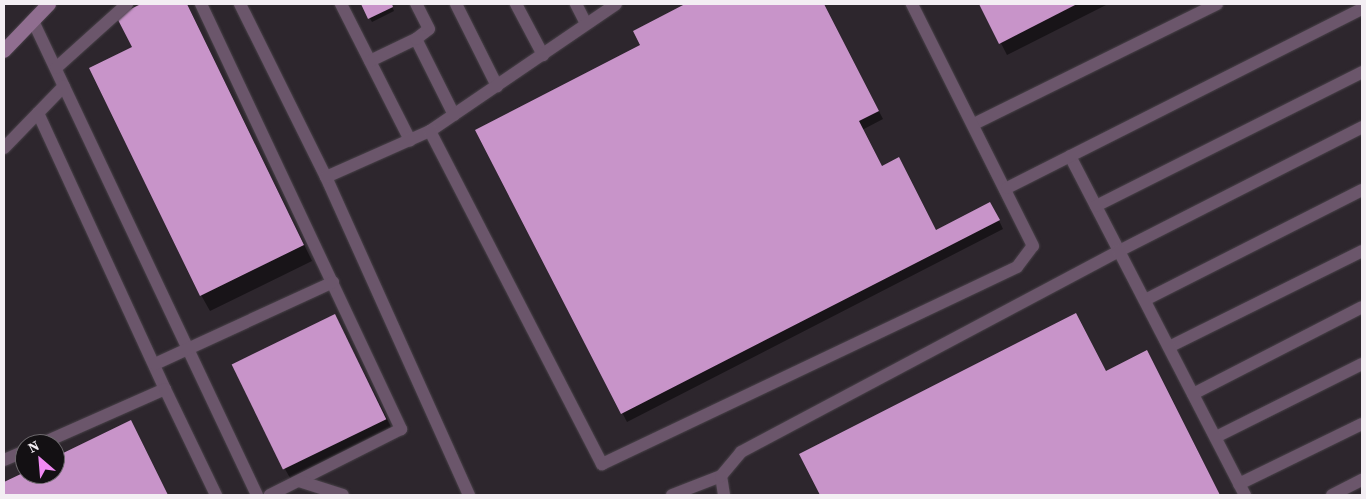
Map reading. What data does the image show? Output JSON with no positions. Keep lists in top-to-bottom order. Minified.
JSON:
{"north":"top left"}
